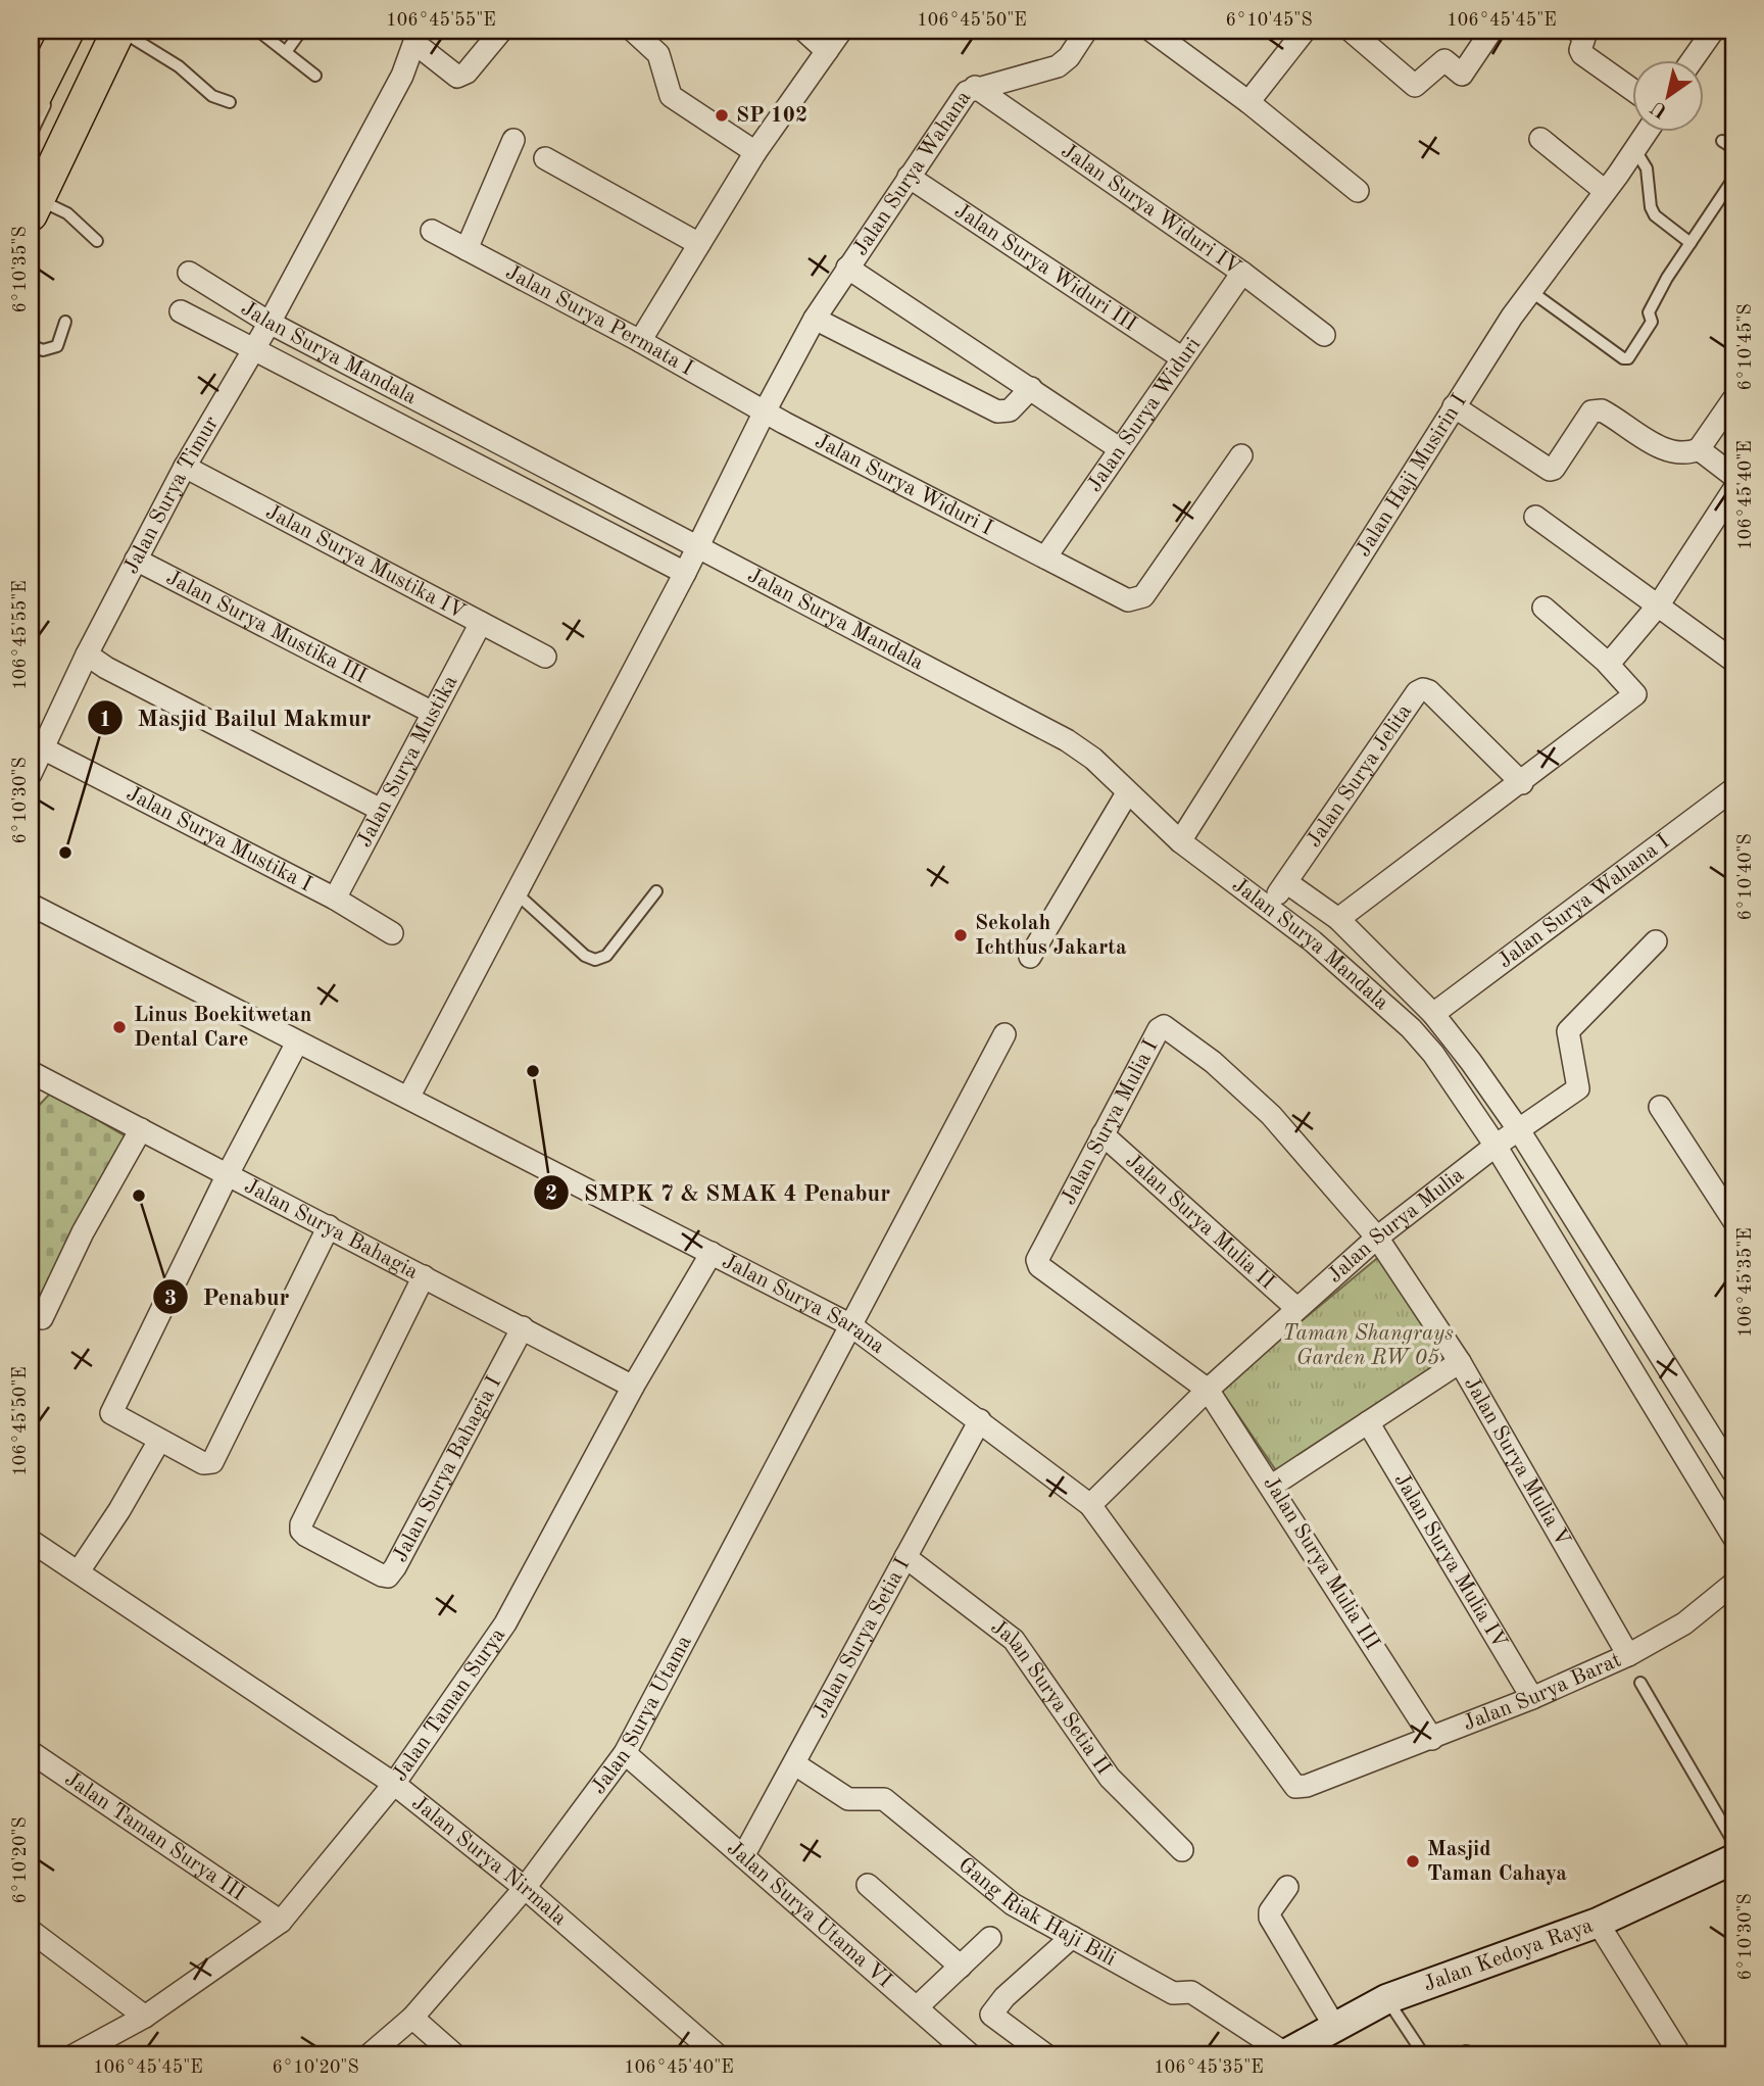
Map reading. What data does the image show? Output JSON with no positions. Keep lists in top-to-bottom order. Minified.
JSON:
{"streets":{"street":["Jalan Surya Wahana","Jalan Surya Widuri IV","Jalan Surya Widuri III","Jalan Surya Permata I","Jalan Surya Mandala","Jalan Surya Widuri","Jalan Haji Musirin I","Jalan Surya Widuri I","Jalan Surya Timur","Jalan Surya Mustika IV","Jalan Surya Mustika III","Jalan Surya Mustika","Jalan Surya Jelita","Jalan Surya Mustika I","Jalan Surya Wahana I","Jalan Surya Mulia I","Jalan Surya Mulia II","Jalan Surya Mulia","Jalan Surya Bahagia","Jalan Surya Sarana","Jalan Surya Mulia V","Jalan Surya Bahagia I","Jalan Surya Mulia IV","Jalan Surya Mulia III","Jalan Surya Setia I","Jalan Surya Barat","Jalan Surya Setia II","Jalan Taman Surya","Jalan Surya Utama","Jalan Taman Surya III","Jalan Surya Nirmala","Gang Riak Haji Bili","Jalan Surya Utama VI","Jalan Kedoya Raya"]},"crossings":[["Jalan Surya Wahana","Jalan Surya Widuri IV"],["Jalan Surya Wahana","Jalan Surya Widuri III"],["Jalan Surya Wahana","Jalan Surya Permata I"],["Jalan Surya Wahana","Jalan Surya Widuri I"],["Jalan Surya Widuri IV","Jalan Surya Widuri"],["Jalan Surya Widuri III","Jalan Surya Widuri"],["Jalan Surya Permata I","Jalan Surya Widuri I"],["Jalan Surya Mandala","Jalan Haji Musirin I"],["Jalan Surya Mandala","Jalan Surya Timur"],["Jalan Surya Mandala","Jalan Surya Jelita"],["Jalan Surya Mandala","Jalan Surya Wahana I"],["Jalan Surya Mandala","Jalan Surya Mulia"],["Jalan Surya Widuri","Jalan Surya Widuri I"],["Jalan Surya Timur","Jalan Surya Mustika IV"],["Jalan Surya Timur","Jalan Surya Mustika III"],["Jalan Surya Timur","Jalan Surya Mustika I"],["Jalan Surya Mustika IV","Jalan Surya Mustika"],["Jalan Surya Mustika III","Jalan Surya Mustika"],["Jalan Surya Mustika","Jalan Surya Mustika I"],["Jalan Surya Mulia I","Jalan Surya Mulia II"],["Jalan Surya Mulia I","Jalan Surya Mulia"],["Jalan Surya Mulia I","Jalan Surya Mulia V"],["Jalan Surya Mulia I","Jalan Surya Mulia III"],["Jalan Surya Mulia II","Jalan Surya Mulia"],["Jalan Surya Mulia","Jalan Surya Sarana"],["Jalan Surya Mulia","Jalan Surya Mulia V"],["Jalan Surya Mulia","Jalan Surya Mulia III"],["Jalan Surya Bahagia","Jalan Surya Bahagia I"],["Jalan Surya Bahagia","Jalan Taman Surya"],["Jalan Surya Sarana","Jalan Surya Setia I"],["Jalan Surya Sarana","Jalan Surya Barat"],["Jalan Surya Sarana","Jalan Taman Surya"],["Jalan Surya Sarana","Jalan Surya Utama"],["Jalan Surya Mulia V","Jalan Surya Barat"],["Jalan Surya Mulia IV","Jalan Surya Barat"],["Jalan Surya Mulia III","Jalan Surya Barat"],["Jalan Surya Setia I","Jalan Surya Setia II"],["Jalan Surya Setia I","Gang Riak Haji Bili"],["Jalan Surya Setia I","Jalan Surya Utama VI"],["Jalan Taman Surya","Jalan Taman Surya III"],["Jalan Taman Surya","Jalan Surya Nirmala"],["Jalan Surya Utama","Jalan Surya Nirmala"],["Jalan Surya Utama","Jalan Surya Utama VI"],["Gang Riak Haji Bili","Jalan Kedoya Raya"]],"parks":["Taman Shangrays Garden RW 05"],"places":["SP 102","Masjid Bailul Makmur","Sekolah Ichthus Jakarta","Linus Boekitwetan Dental Care","SMPK 7 & SMAK 4 Penabur","Penabur","Masjid Taman Cahaya"],"north":"bottom left","coordinates":["106°45'55\"E","106°45'50\"E","6°10'45\"S","106°45'45\"E","6°10'35\"S","106°45'40\"E","6°10'30\"S","6°10'40\"S","106°45'35\"E","6°10'20\"S"]}
